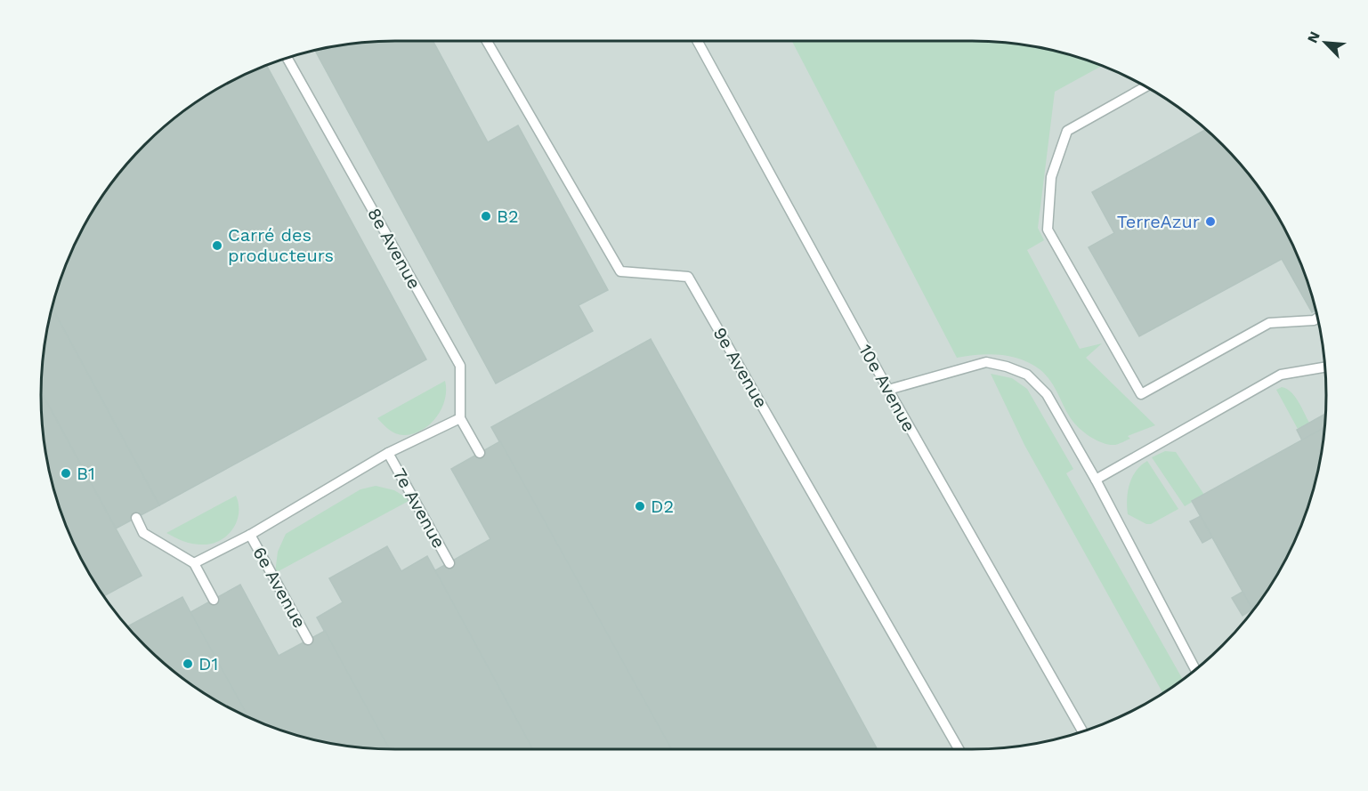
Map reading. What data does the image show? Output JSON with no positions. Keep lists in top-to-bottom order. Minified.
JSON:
{"streets":{"lane":["8e Avenue","9e Avenue","10e Avenue","7e Avenue","6e Avenue"]},"places":["B2","TerreAzur","Carré des producteurs","B1","D2","D1"],"north":"top left"}
